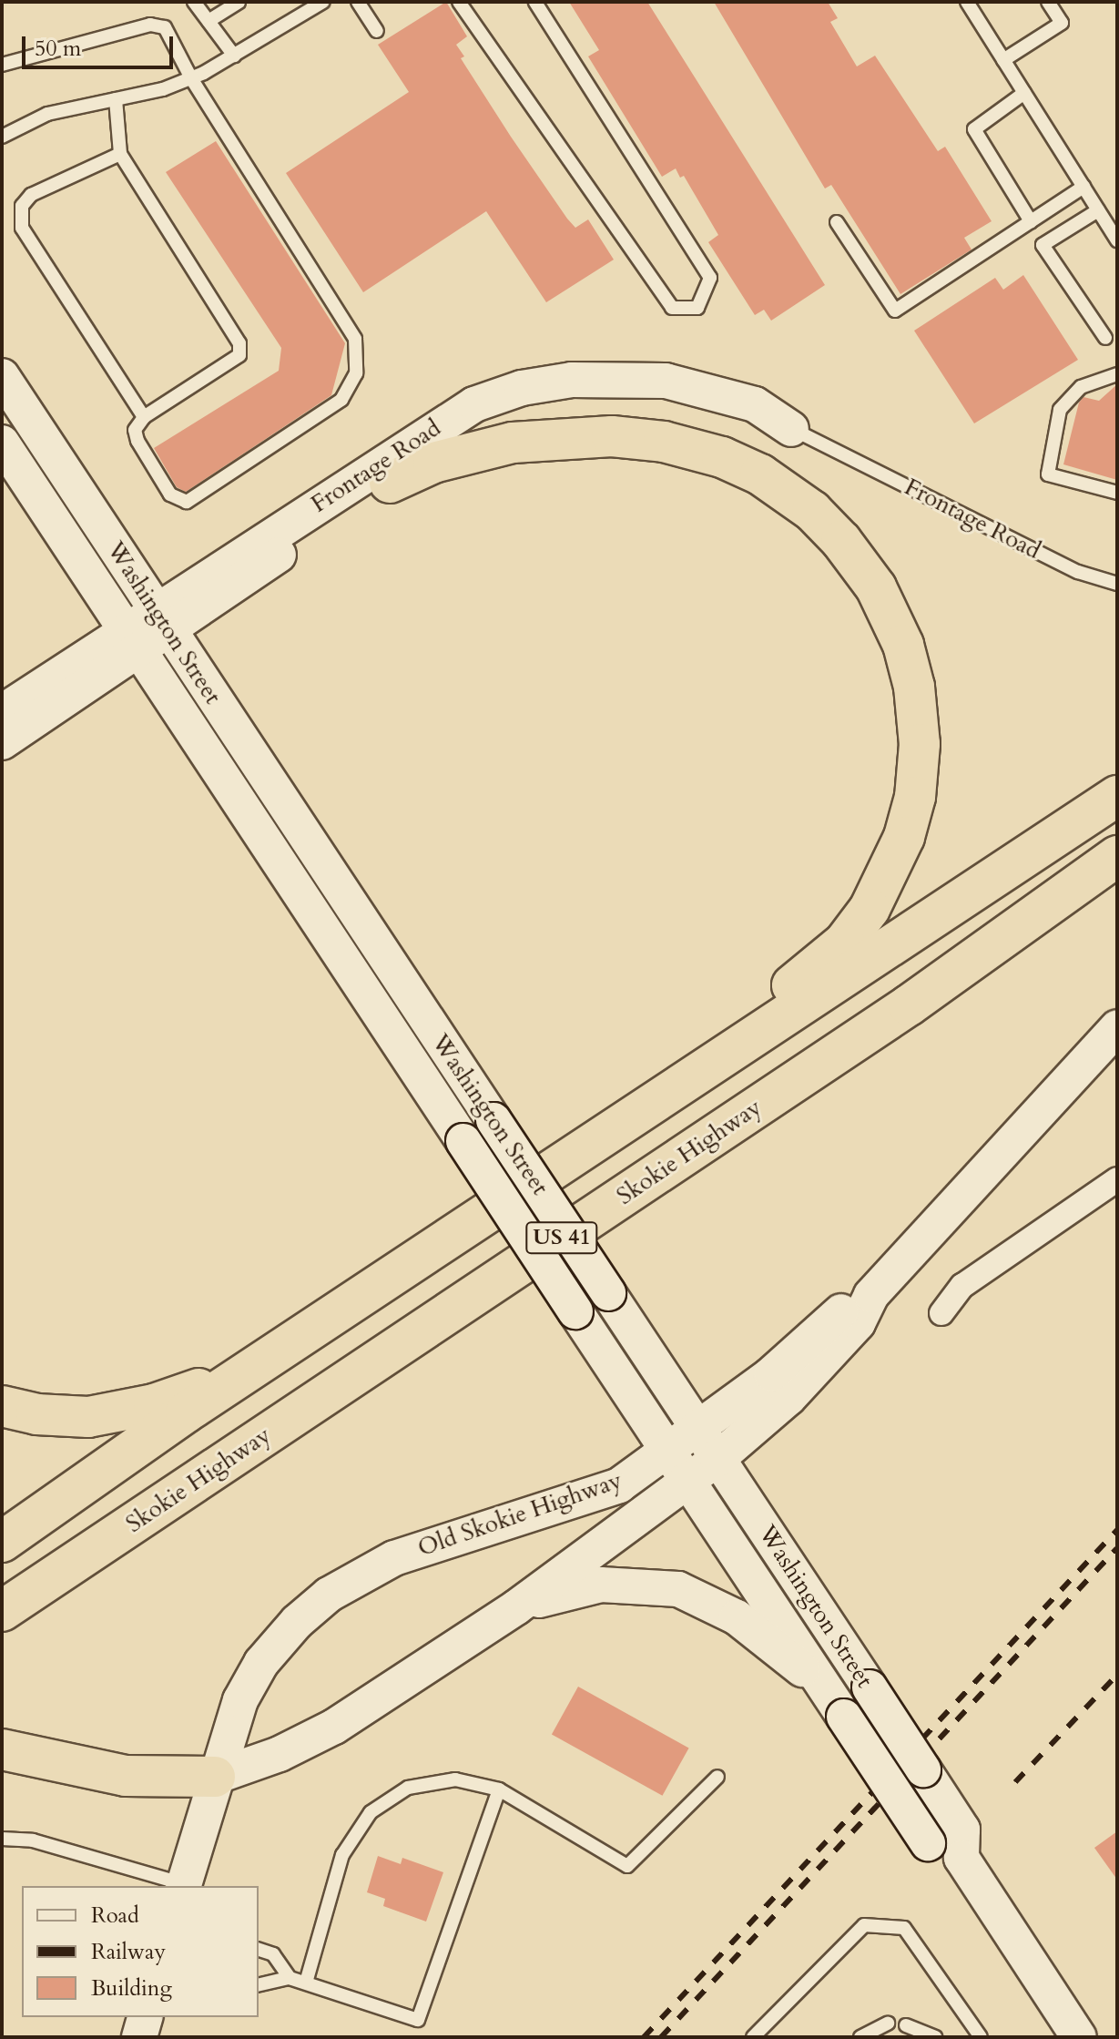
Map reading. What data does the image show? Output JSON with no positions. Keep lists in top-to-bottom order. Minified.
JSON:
{"streets":{"highway":["Skokie Highway","US 41"],"main road":["Frontage Road","Washington Street","Old Skokie Highway"]},"crossings":[["Frontage Road","Washington Street"],["Washington Street","Old Skokie Highway"]],"legend":["Road","Railway","Building"],"scale_bar":"50 m"}
